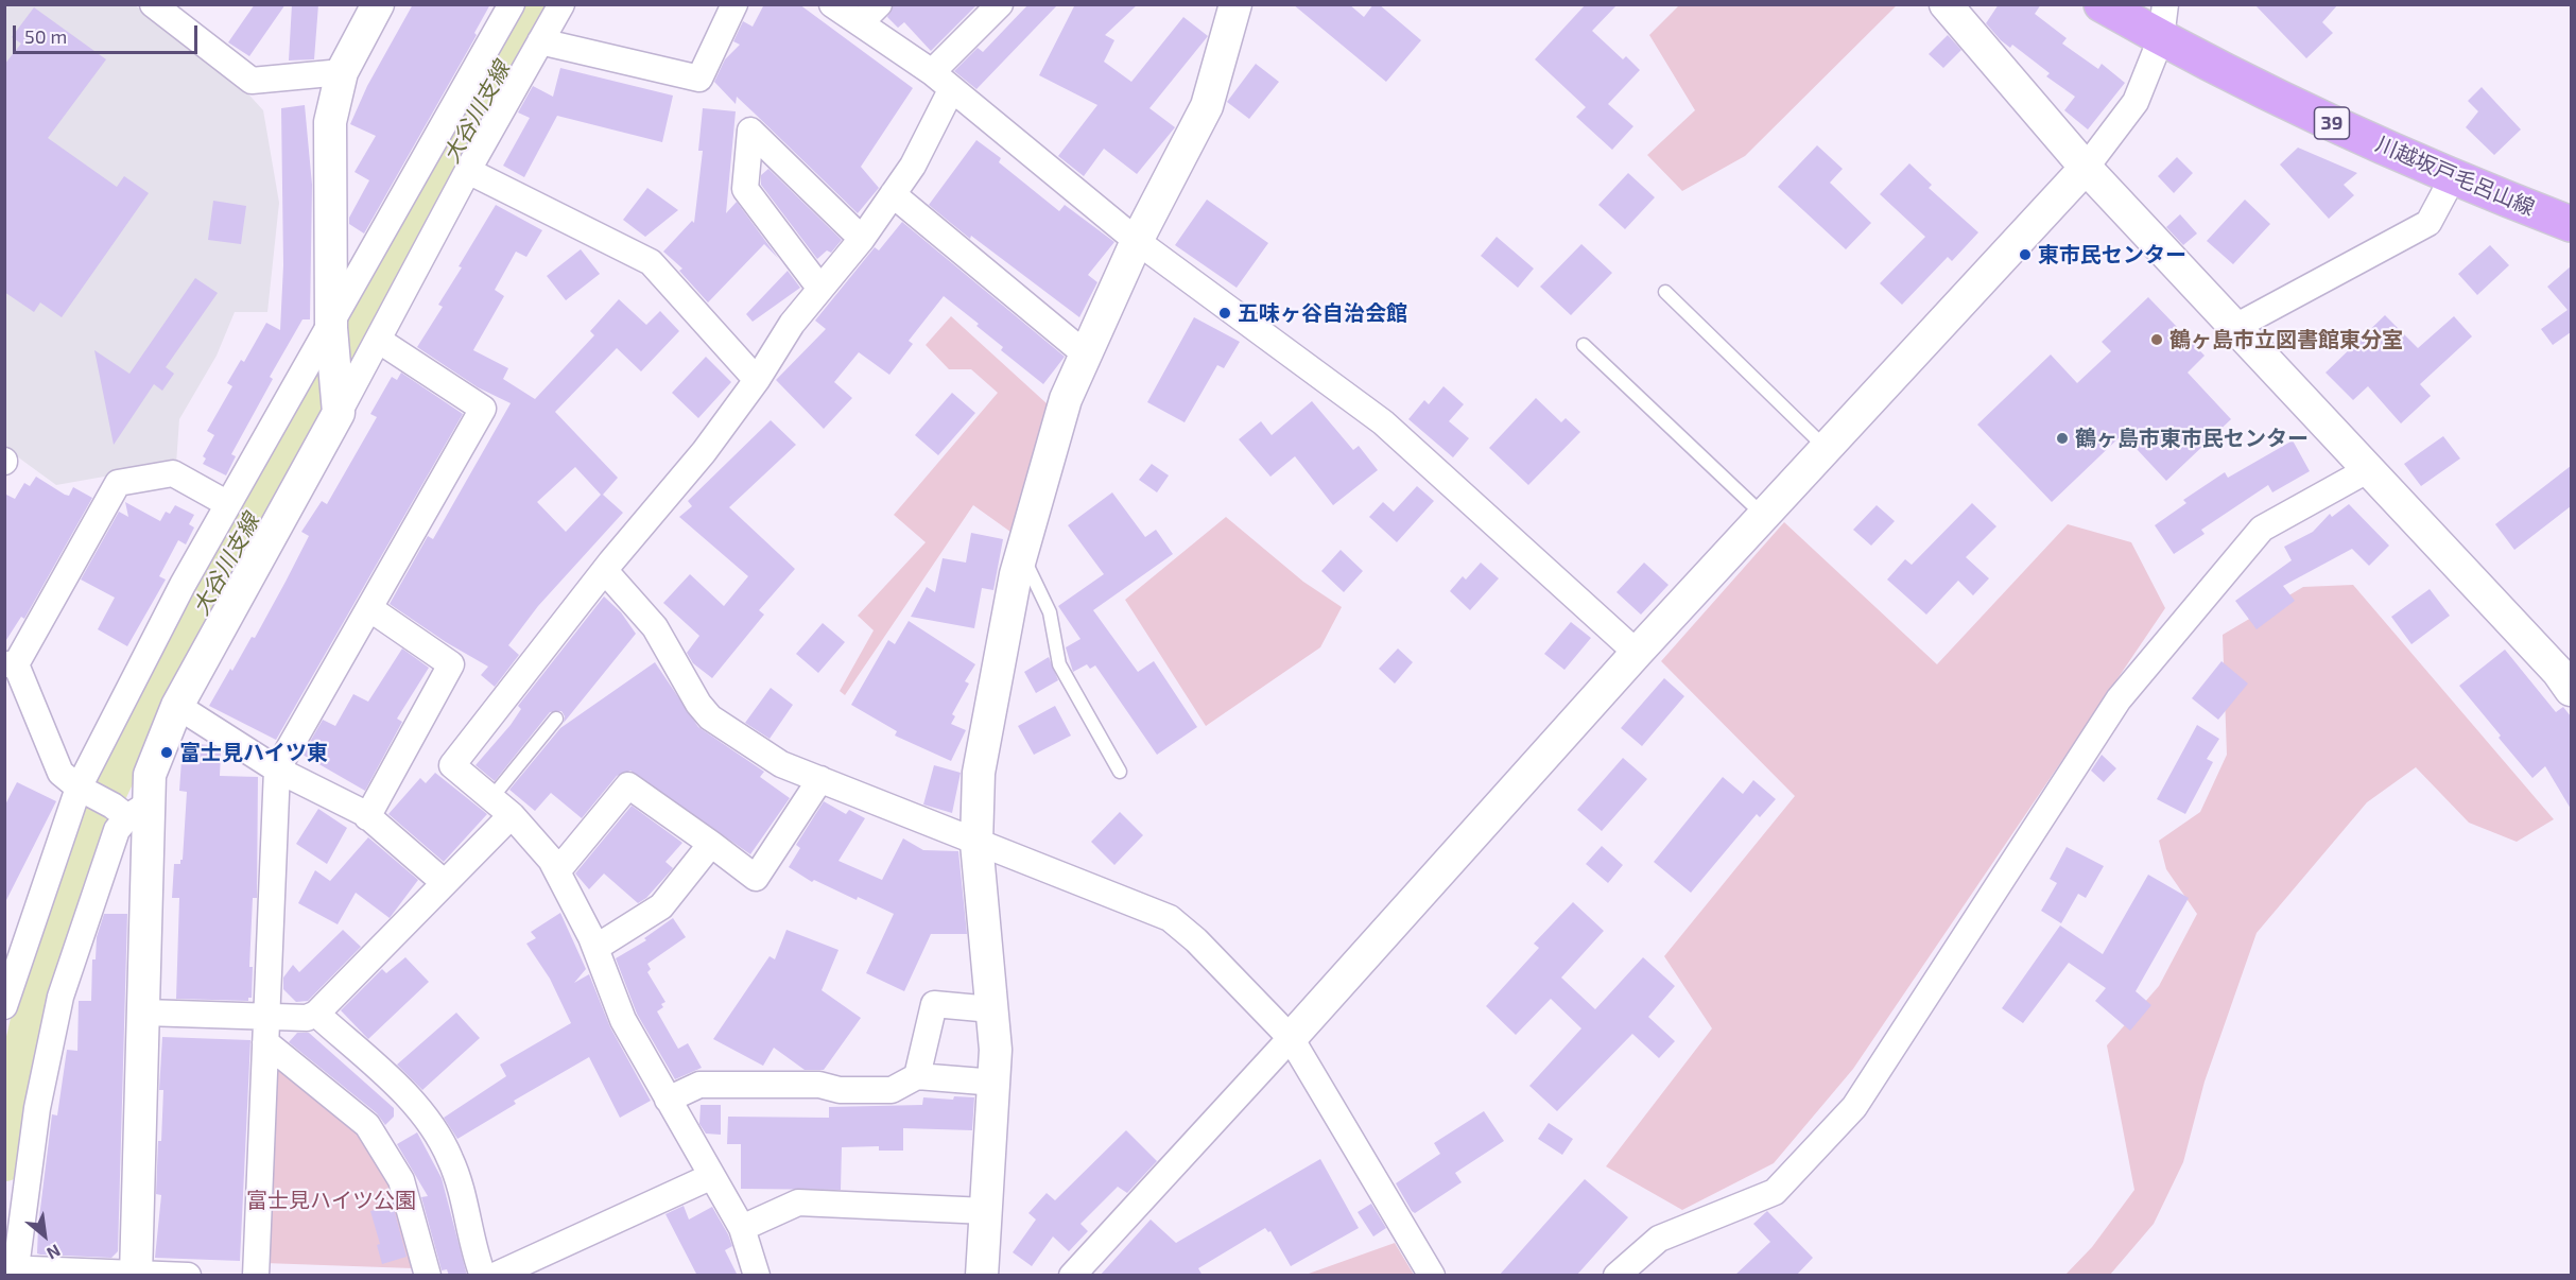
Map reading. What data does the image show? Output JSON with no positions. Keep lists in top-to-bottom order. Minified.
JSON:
{"streets":{"main road":["39","川越坂戸毛呂山線"]},"water":["大谷川支線"],"parks":["富士見ハイツ公園"],"places":["東市民センター","五味ヶ谷自治会館","鶴ヶ島市立図書館東分室","鶴ヶ島市東市民センター","富士見ハイツ東"],"scale_bar":"50 m","north":"bottom right"}
